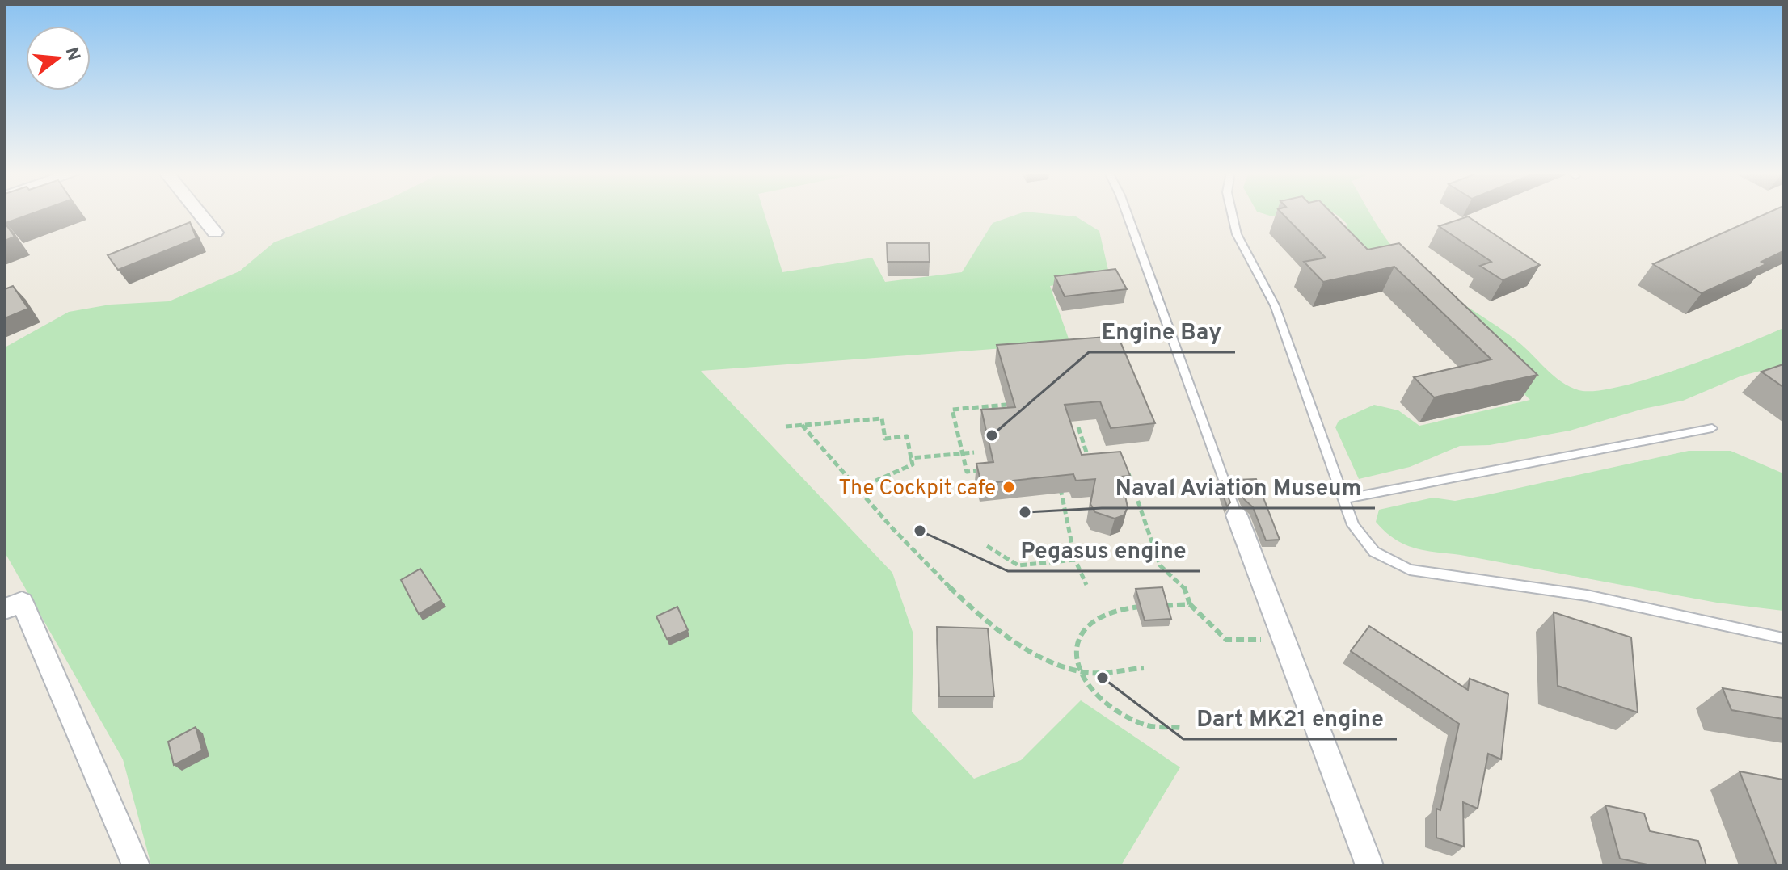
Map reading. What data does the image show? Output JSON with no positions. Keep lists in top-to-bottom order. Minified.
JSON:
{"places":["Engine Bay","The Cockpit cafe","Naval Aviation Museum","Pegasus engine","Dart MK21 engine"],"north":"right"}
